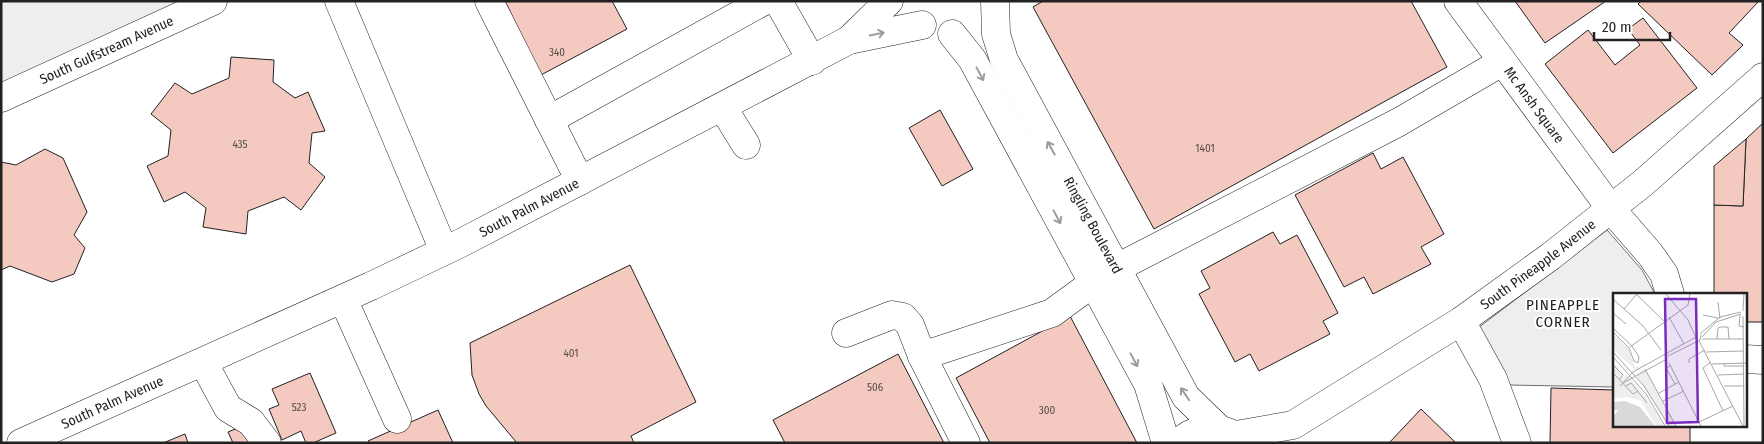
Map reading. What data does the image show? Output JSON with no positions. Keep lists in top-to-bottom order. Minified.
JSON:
{"streets":{"street":["South Gulfstream Avenue","Mc Ansh Square","South Palm Avenue","Ringling Boulevard","South Pineapple Avenue"]},"crossings":[["Mc Ansh Square","South Pineapple Avenue"],["South Palm Avenue","Ringling Boulevard"],["Ringling Boulevard","South Pineapple Avenue"]],"districts":["PINEAPPLE CORNER"],"house_numbers":["340","435","1401","401","506","523","300"],"scale_bar":"20 m"}
